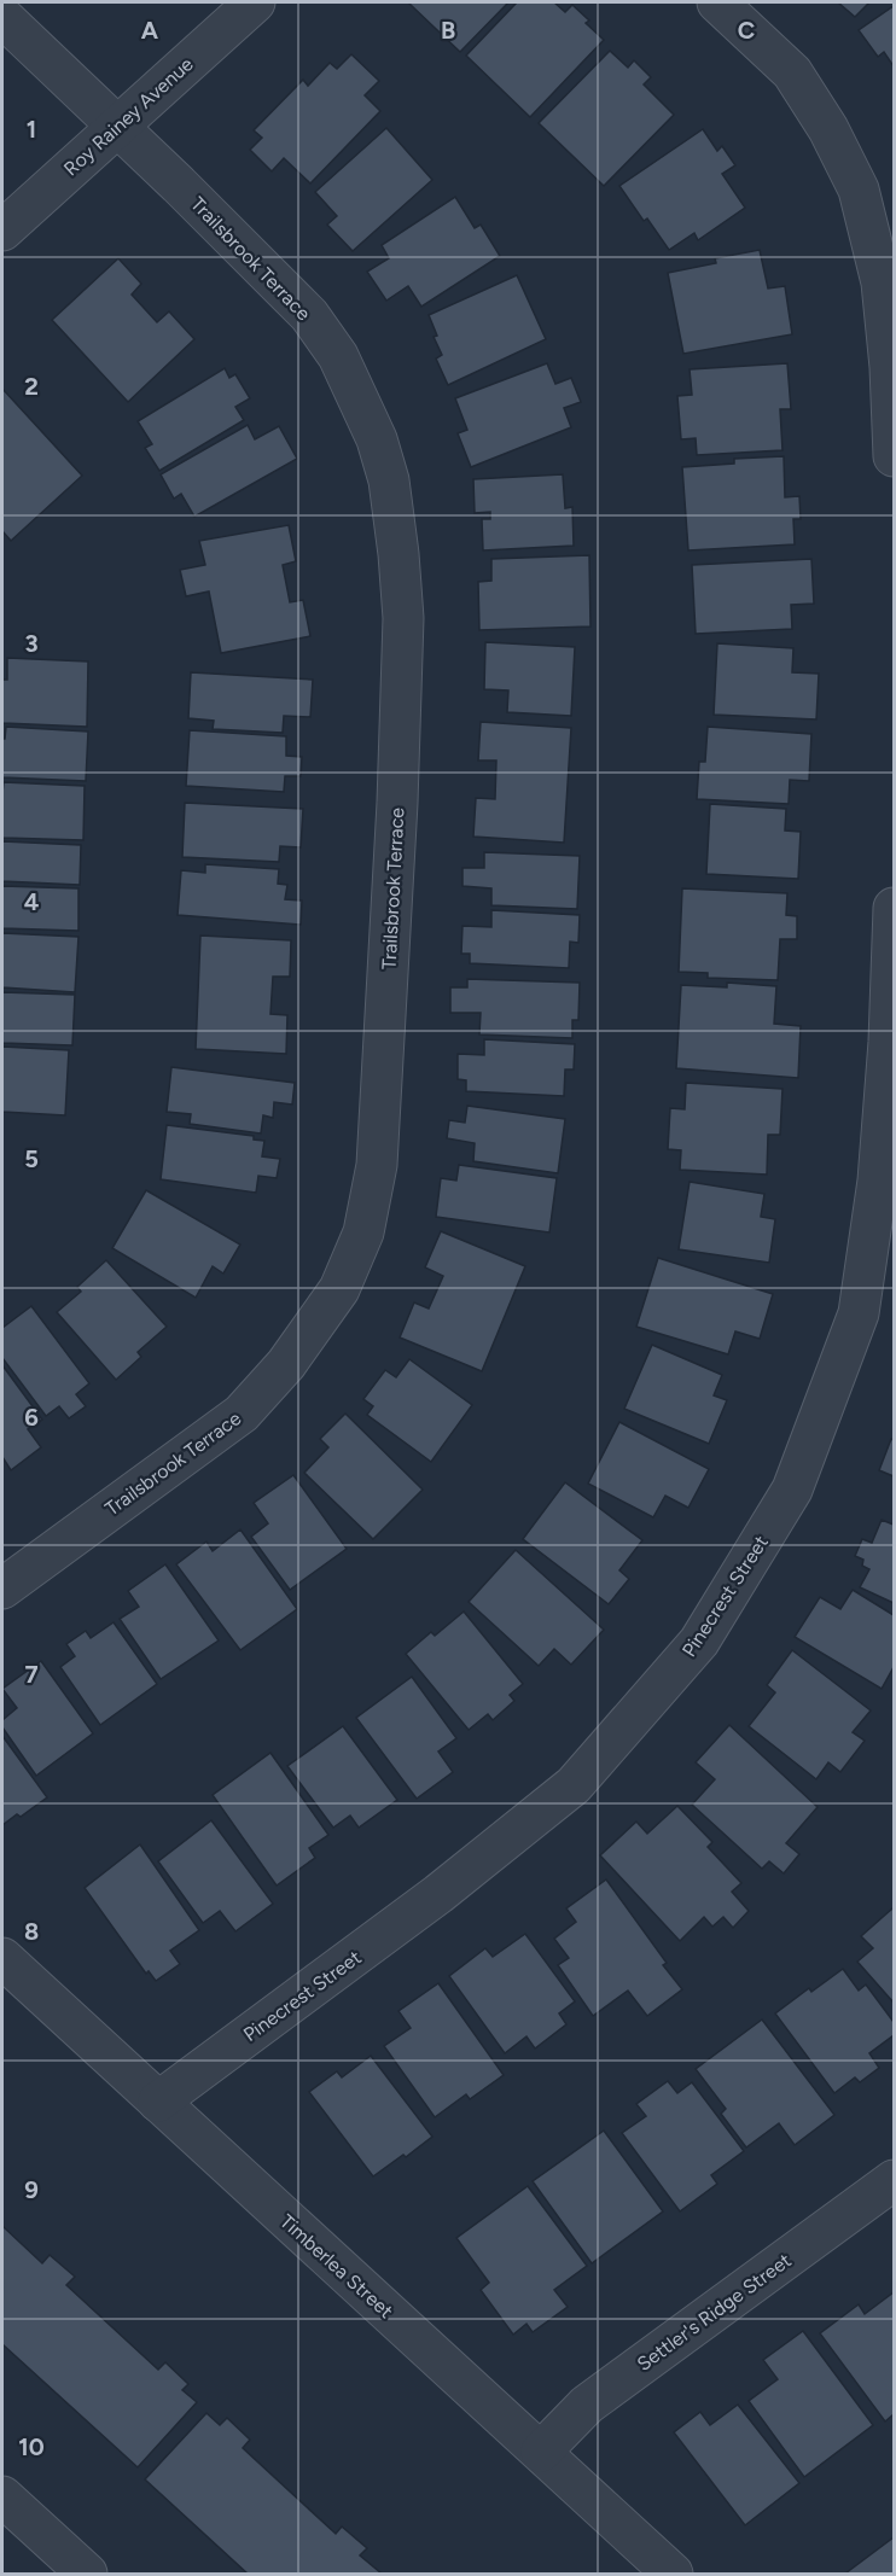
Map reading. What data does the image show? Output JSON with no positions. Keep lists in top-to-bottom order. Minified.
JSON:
{"streets":{"street":["Roy Rainey Avenue","Trailsbrook Terrace","Pinecrest Street","Timberlea Street","Settler's Ridge Street"]},"crossings":[["Roy Rainey Avenue","Trailsbrook Terrace"],["Pinecrest Street","Timberlea Street"],["Timberlea Street","Settler's Ridge Street"]],"grid":{"columns":["A","B","C"],"rows":["1","2","3","4","5","6","7","8","9","10"]}}
